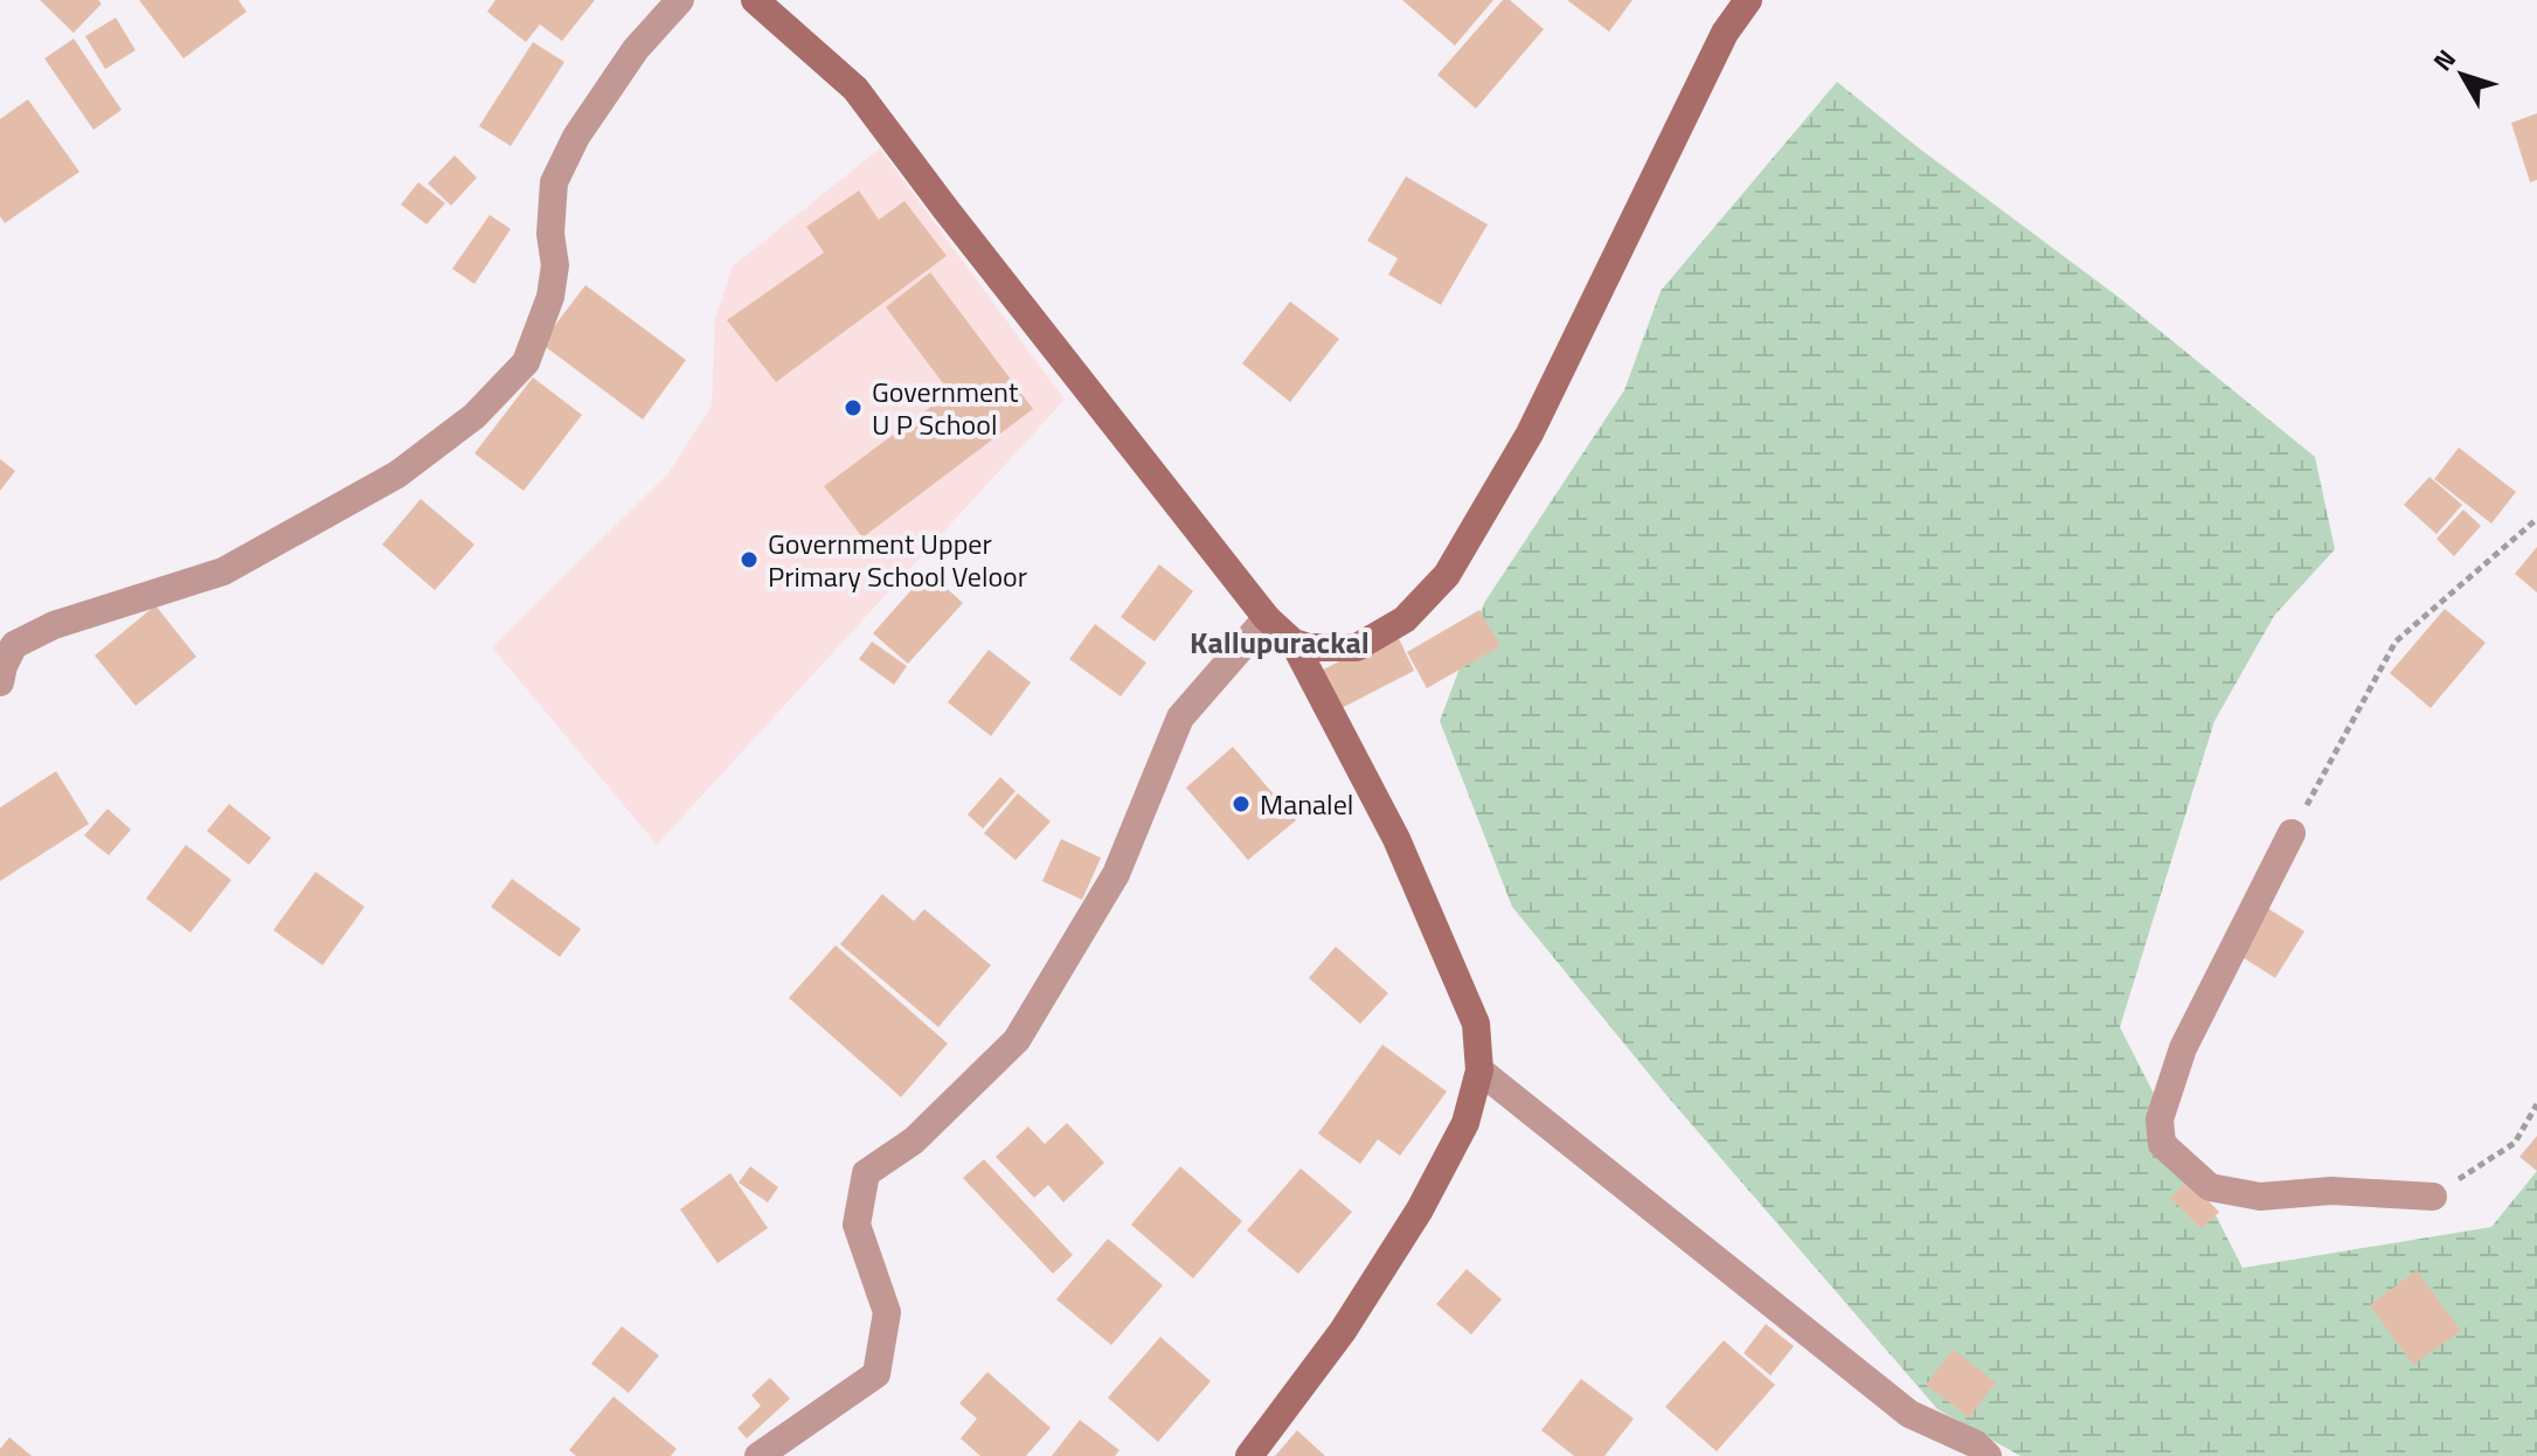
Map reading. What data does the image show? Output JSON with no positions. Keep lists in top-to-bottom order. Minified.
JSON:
{"districts":["Kallupurackal"],"places":["Government U P School","Government Upper Primary School Veloor","Manalel"],"north":"top left"}
